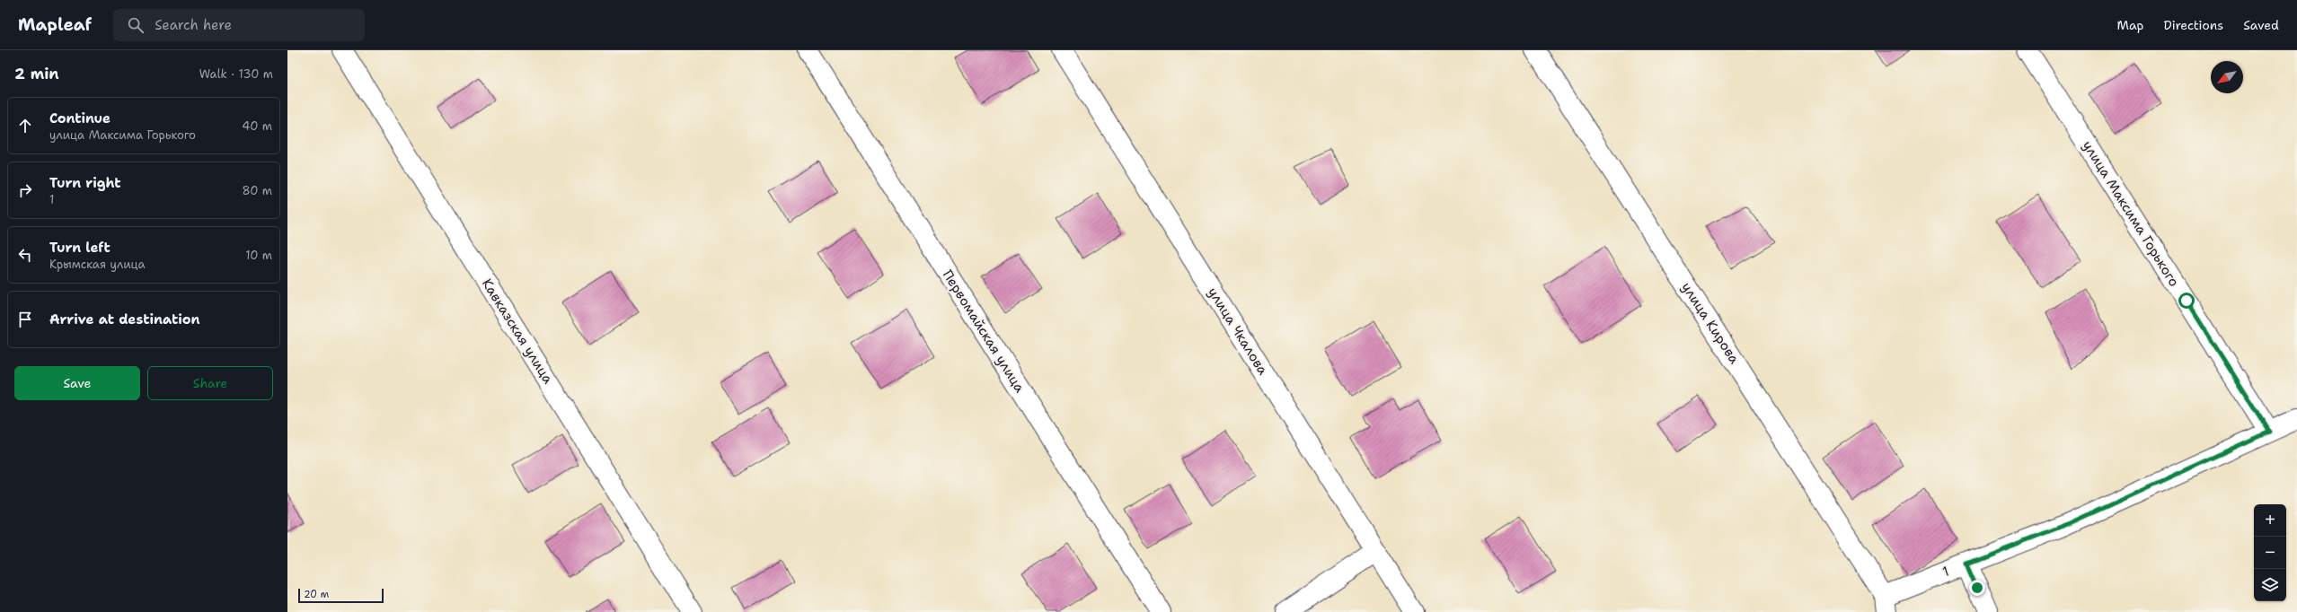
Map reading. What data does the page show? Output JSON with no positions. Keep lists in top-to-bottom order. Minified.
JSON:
{"streets":{"street":["улица Максима Горького","улица Кирова","Кавказская улица","Первомайская улица","улица Чкалова","1"]},"crossings":[["улица Максима Горького","1"],["улица Кирова","1"]],"scale_bar":"20 m","north":"bottom left","page":{"header":"Mapleaf","search":"Search here","nav":["Map","Directions","Saved"],"heading":["2 min","Walk · 130 m"],"list":[["Continue","улица Максима Горького","40 m"],["Turn right","1","80 m"],["Turn left","Крымская улица","10 m"],"Arrive at destination"],"buttons":["Save","Share"],"map_buttons":["+","−"],"scale":"20 m"}}
